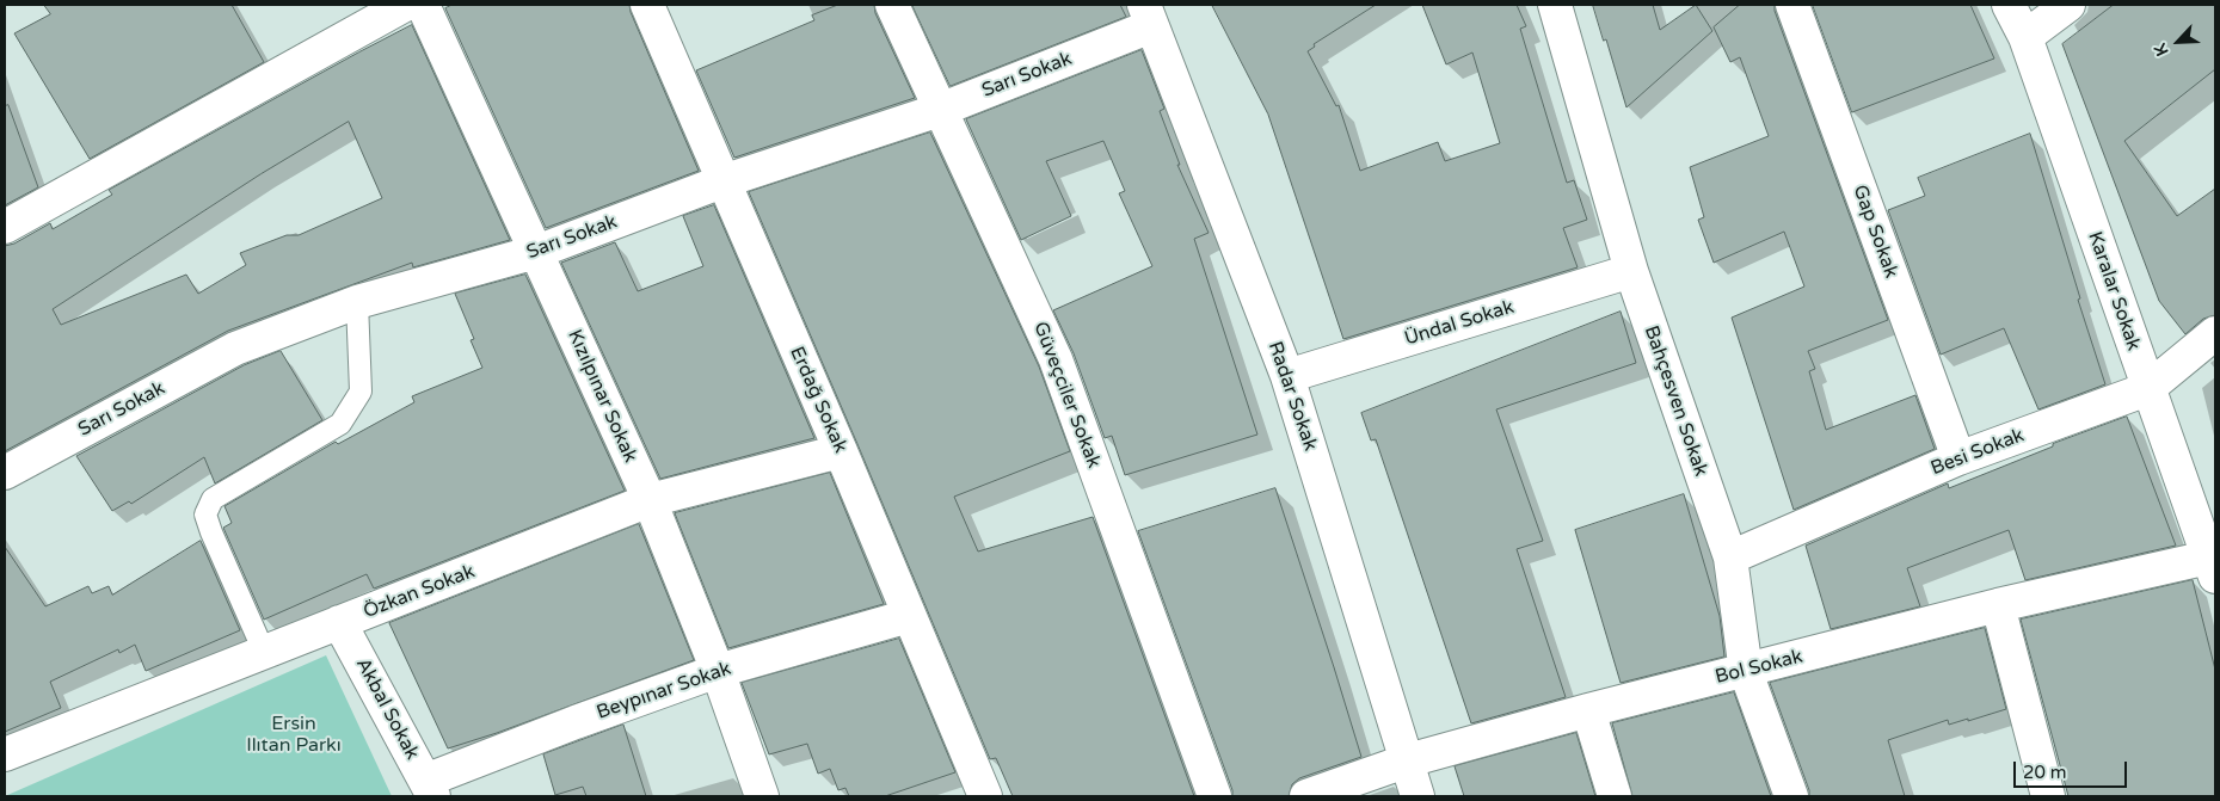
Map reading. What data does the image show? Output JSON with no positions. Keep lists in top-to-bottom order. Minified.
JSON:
{"streets":{"street":["Sarı Sokak","Gap Sokak","Karalar Sokak","Ündal Sokak","Güveçciler Sokak","Kızılpınar Sokak","Radar Sokak","Erdağ Sokak","Bahçesven Sokak","Besi Sokak","Özkan Sokak","Bol Sokak","Beypınar Sokak","Akbal Sokak"]},"crossings":[["Sarı Sokak","Güveçciler Sokak"],["Sarı Sokak","Kızılpınar Sokak"],["Sarı Sokak","Radar Sokak"],["Sarı Sokak","Erdağ Sokak"],["Gap Sokak","Besi Sokak"],["Karalar Sokak","Besi Sokak"],["Karalar Sokak","Bol Sokak"],["Ündal Sokak","Radar Sokak"],["Ündal Sokak","Bahçesven Sokak"],["Kızılpınar Sokak","Özkan Sokak"],["Kızılpınar Sokak","Beypınar Sokak"],["Radar Sokak","Bol Sokak"],["Erdağ Sokak","Özkan Sokak"],["Erdağ Sokak","Beypınar Sokak"],["Bahçesven Sokak","Besi Sokak"],["Bahçesven Sokak","Bol Sokak"],["Özkan Sokak","Akbal Sokak"],["Beypınar Sokak","Akbal Sokak"]],"parks":["Ersin Ilıtan Parkı"],"scale_bar":"20 m","north":"bottom left"}
